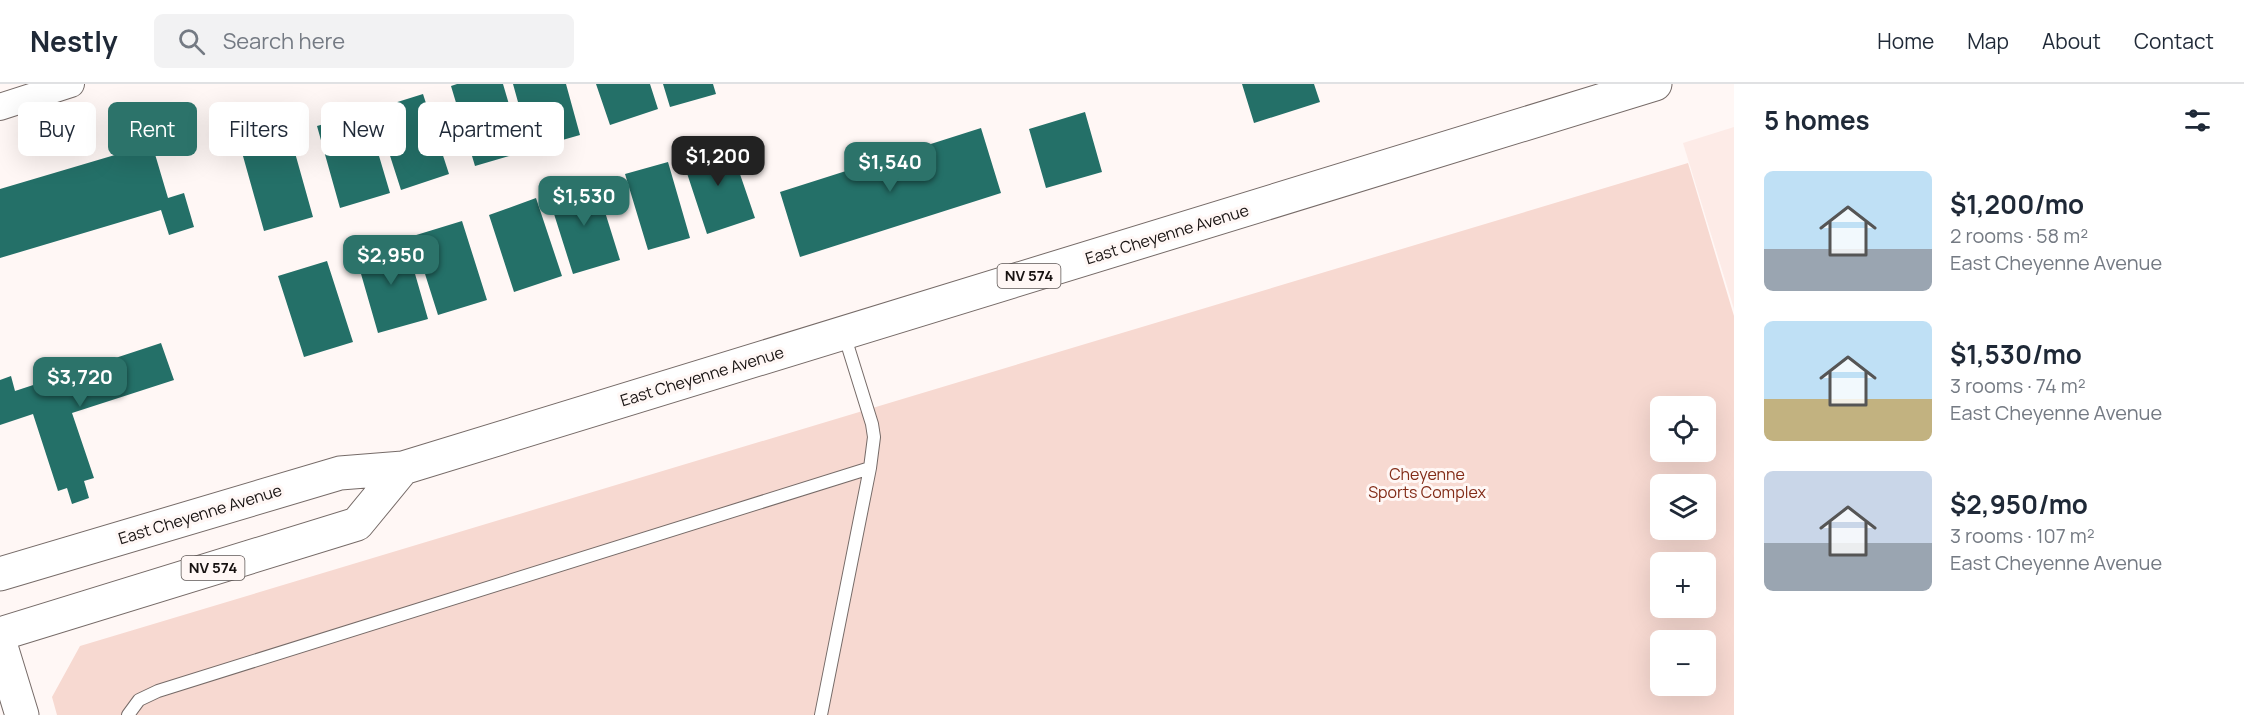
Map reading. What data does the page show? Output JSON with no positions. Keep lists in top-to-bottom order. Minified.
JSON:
{"streets":{"main road":["East Cheyenne Avenue","NV 574"]},"crossings":[["East Cheyenne Avenue","NV 574"]],"parks":["Cheyenne Sports Complex"],"page":{"header":"Nestly","search":"Search here","nav":["Home","Map","About","Contact"],"heading":"5 homes","chip":["Buy","Rent","Filters","New","Apartment"],"price":["$1,200","$1,540","$1,530","$2,950","$3,720"],"list":[{"name":"$1,200/mo","note":"2 rooms · 58 m² · East Cheyenne Avenue"},{"name":"$1,530/mo","note":"3 rooms · 74 m² · East Cheyenne Avenue"},{"name":"$2,950/mo","note":"3 rooms · 107 m² · East Cheyenne Avenue"}],"map_buttons":["+","−"]}}
